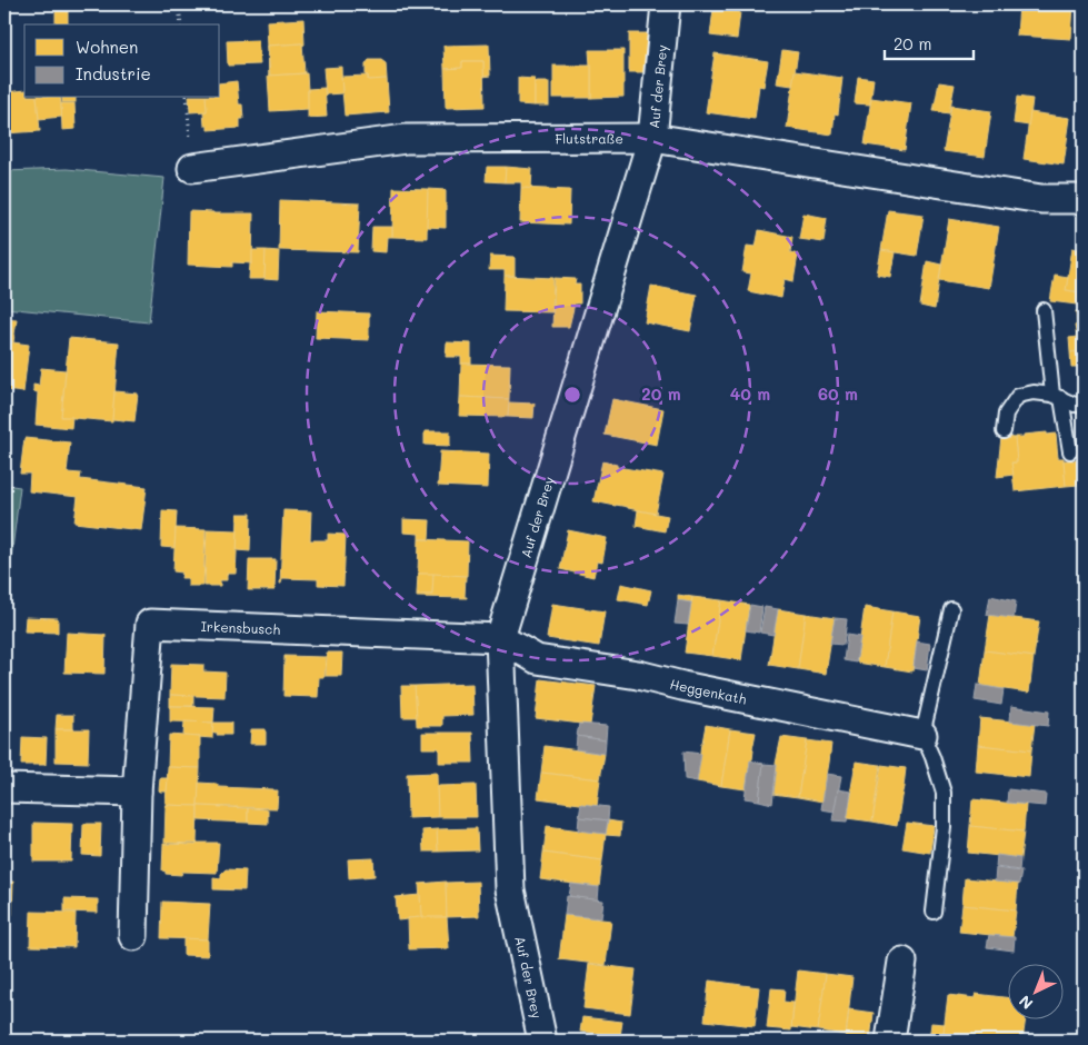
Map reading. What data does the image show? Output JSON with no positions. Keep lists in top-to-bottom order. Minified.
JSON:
{"streets":{"street":["Auf der Brey","Flutstraße","Irkensbusch","Heggenkath"]},"crossings":[["Auf der Brey","Flutstraße"],["Auf der Brey","Irkensbusch"],["Auf der Brey","Heggenkath"],["Irkensbusch","Heggenkath"]],"legend":["Wohnen","Industrie"],"scale_bar":"20 m","north":"bottom left","rings":["20 m","40 m","60 m"]}
